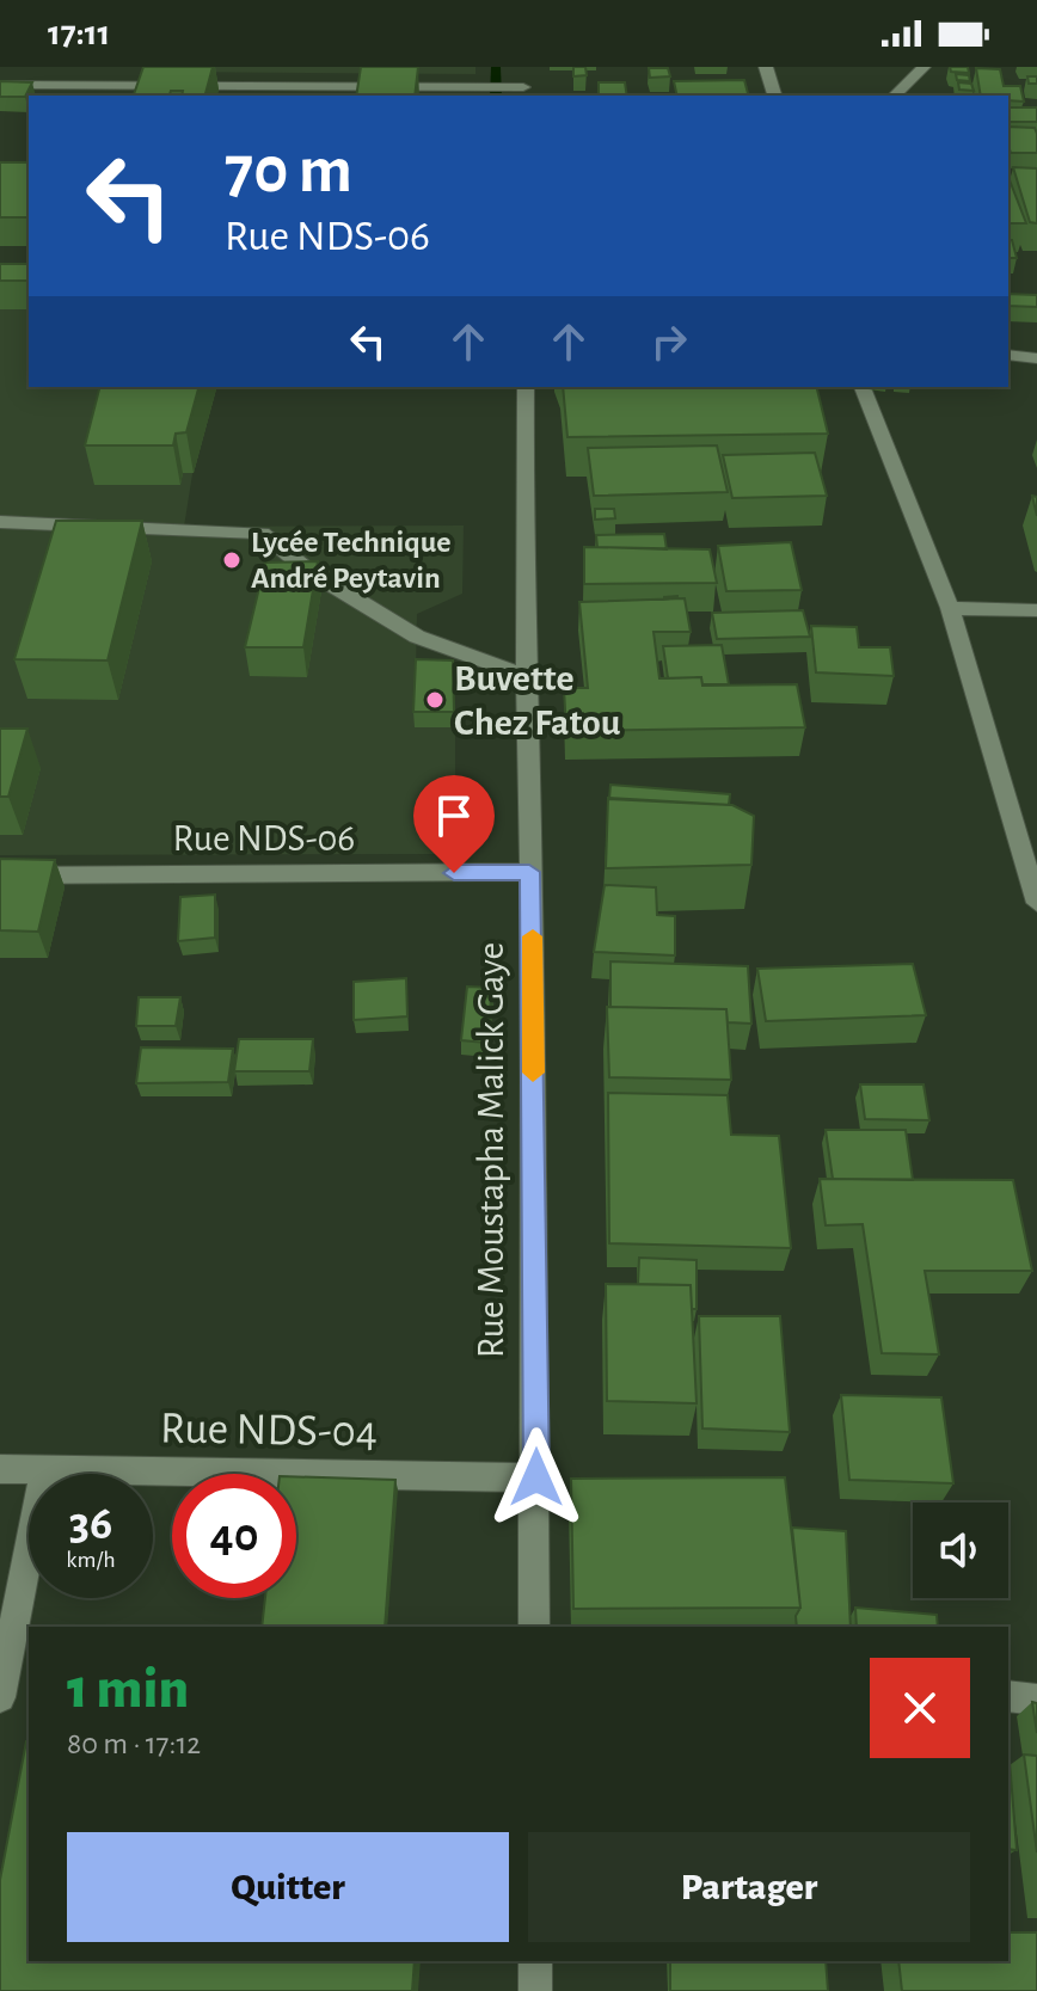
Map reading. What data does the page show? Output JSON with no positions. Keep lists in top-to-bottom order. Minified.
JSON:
{"streets":{"street":["Rue NDS-06","Rue Moustapha Malick Gaye","Rue NDS-04"]},"crossings":[["Rue NDS-06","Rue Moustapha Malick Gaye"],["Rue Moustapha Malick Gaye","Rue NDS-04"]],"places":["Lycée Technique André Peytavin","Buvette Chez Fatou"],"page":{"status":"17:11","turn":["70 m","Rue NDS-06"],"speed":"36 km/h","limit":"40","heading":["1 min","80 m · 17:12"],"buttons":["Quitter","Partager"]}}
